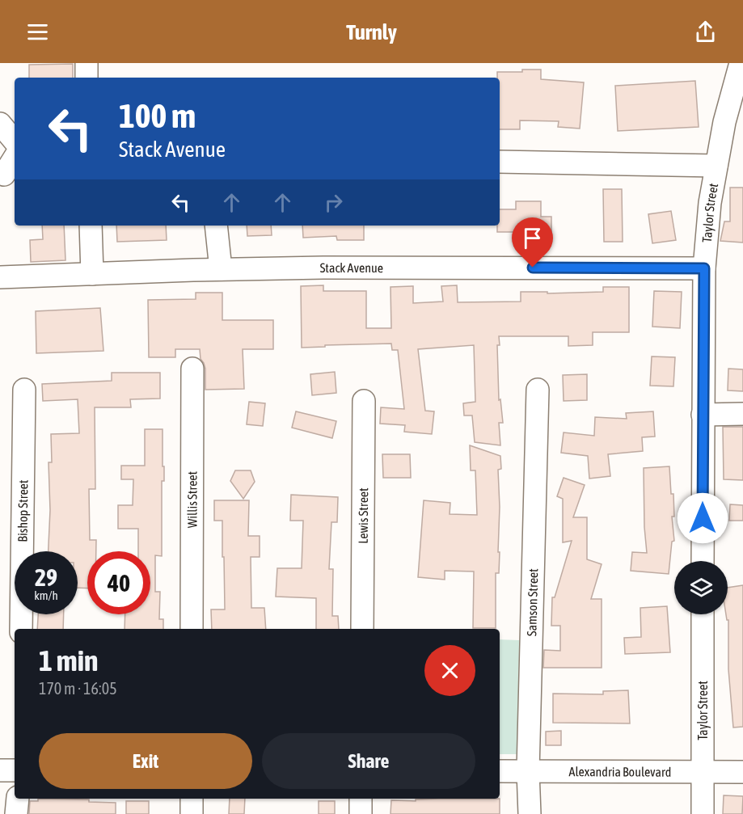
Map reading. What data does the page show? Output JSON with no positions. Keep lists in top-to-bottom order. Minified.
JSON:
{"streets":{"street":["Taylor Street","Stack Avenue","Willis Street","Bishop Street","Lewis Street","Samson Street","Alexandria Boulevard"]},"crossings":[["Taylor Street","Stack Avenue"],["Taylor Street","Alexandria Boulevard"],["Samson Street","Alexandria Boulevard"]],"page":{"header":"Turnly","turn":["100 m","Stack Avenue"],"speed":"29 km/h","limit":"40","heading":["1 min","170 m · 16:05"],"buttons":["Exit","Share"]}}
